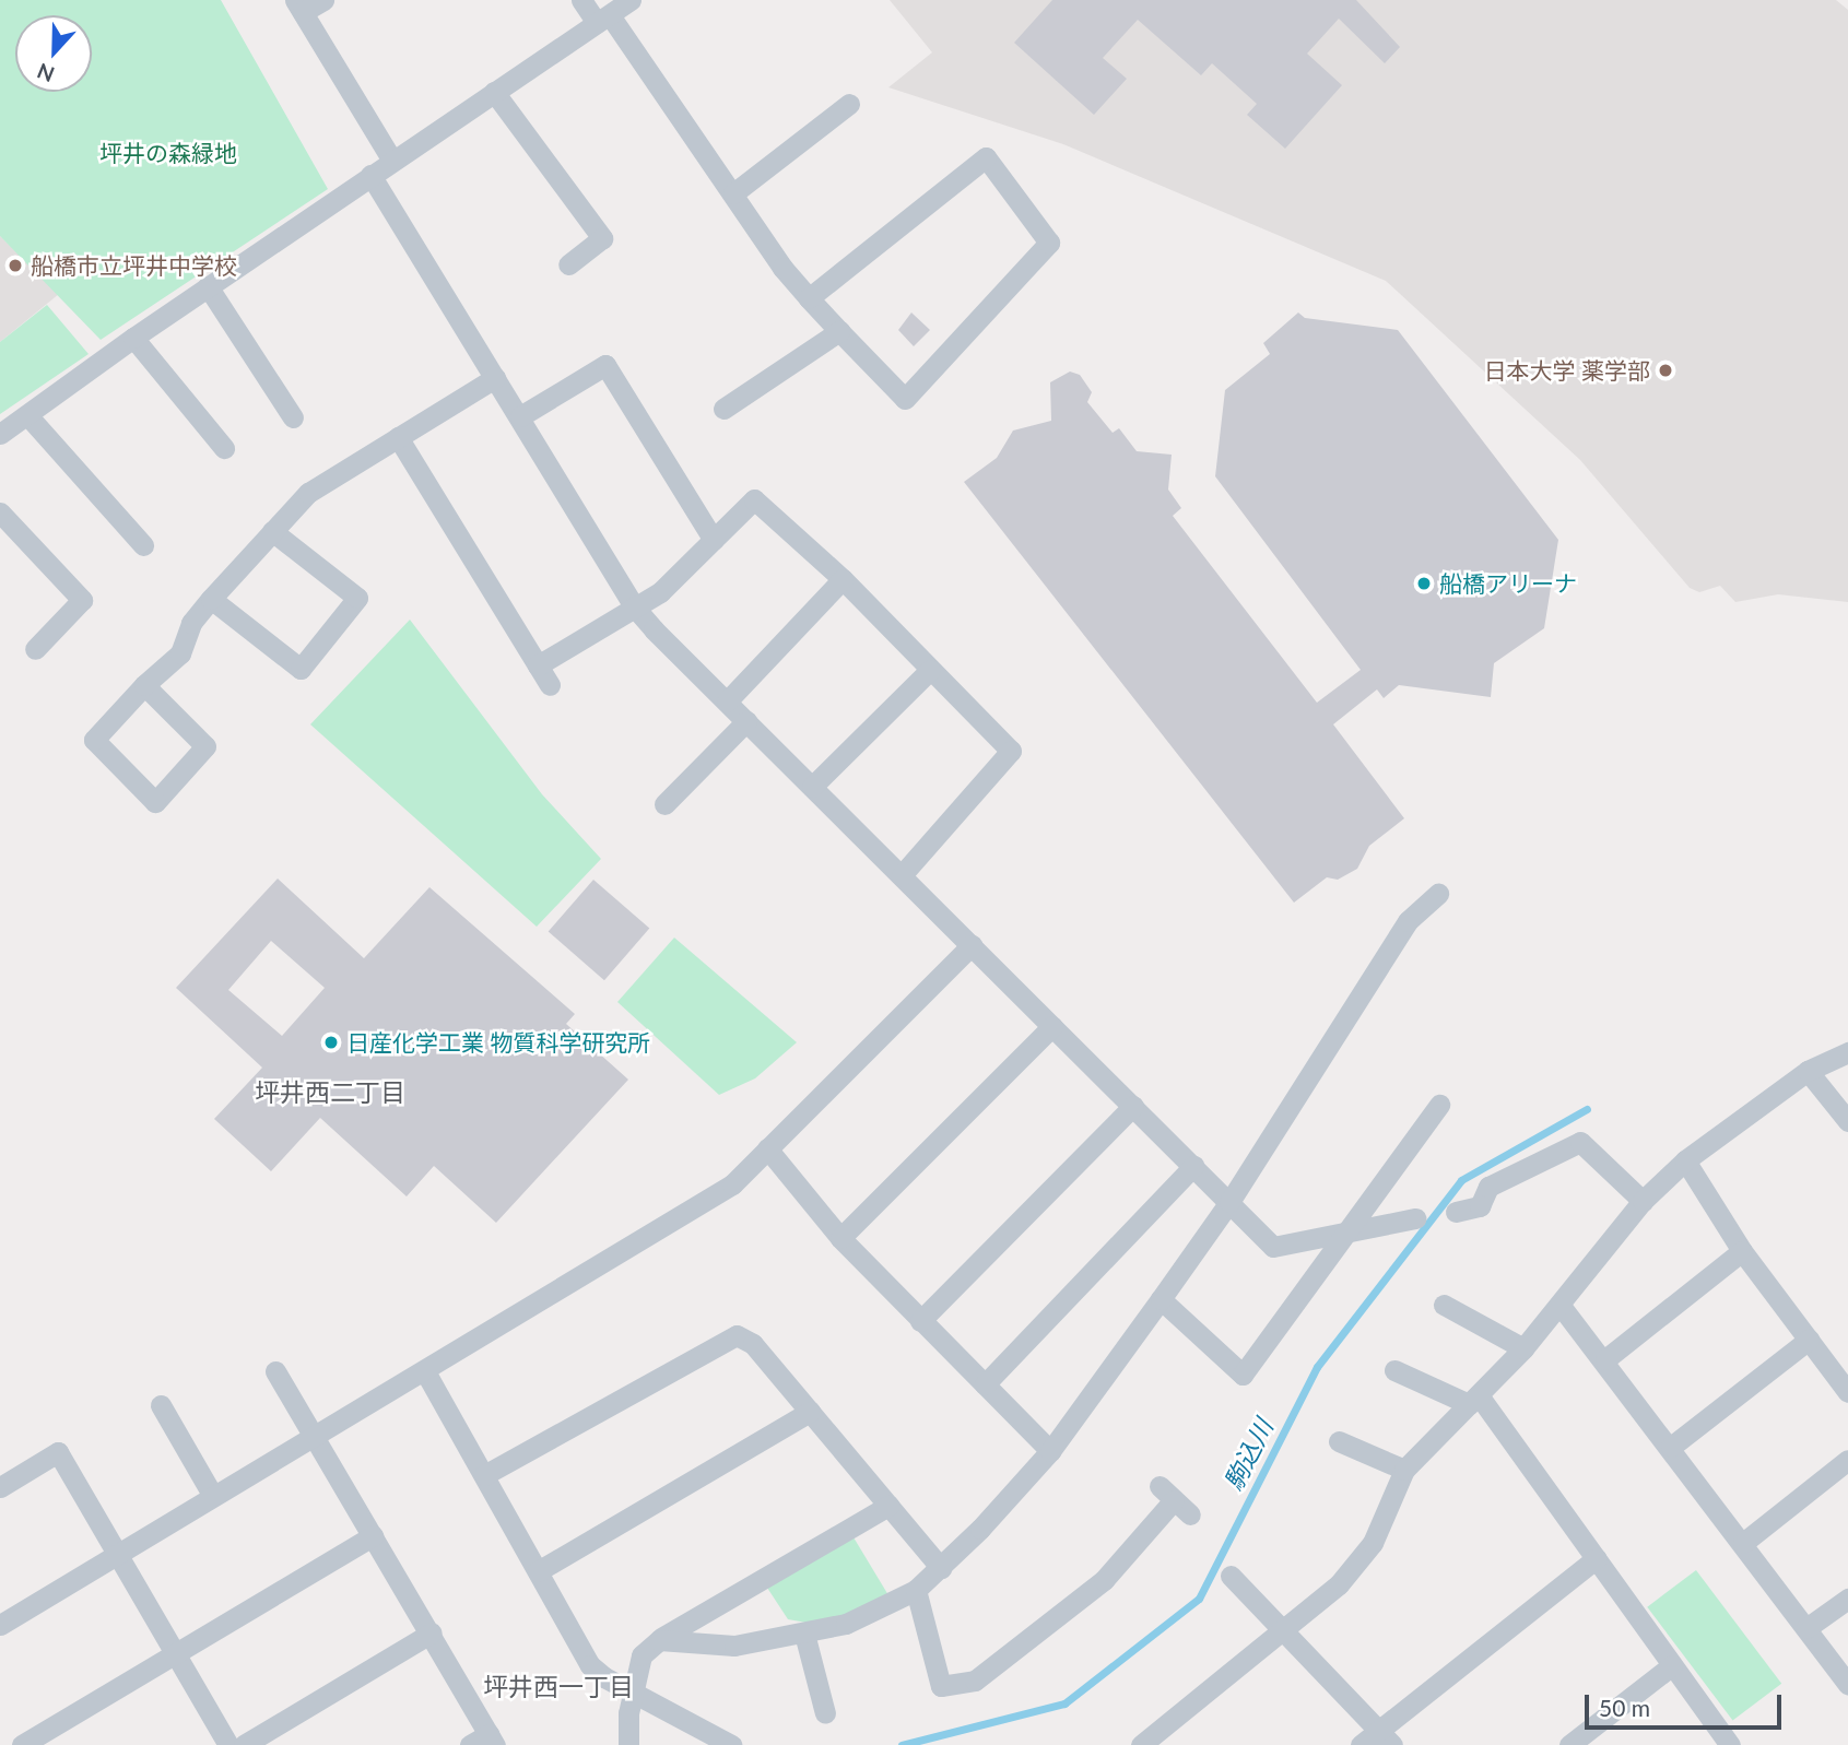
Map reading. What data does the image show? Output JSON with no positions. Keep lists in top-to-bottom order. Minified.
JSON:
{"districts":["坪井西二丁目","坪井西一丁目"],"water":["駒込川"],"parks":["坪井の森緑地"],"places":["船橋市立坪井中学校","日本大学 薬学部","船橋アリーナ","日産化学工業 物質科学研究所"],"scale_bar":"50 m","north":"bottom"}
